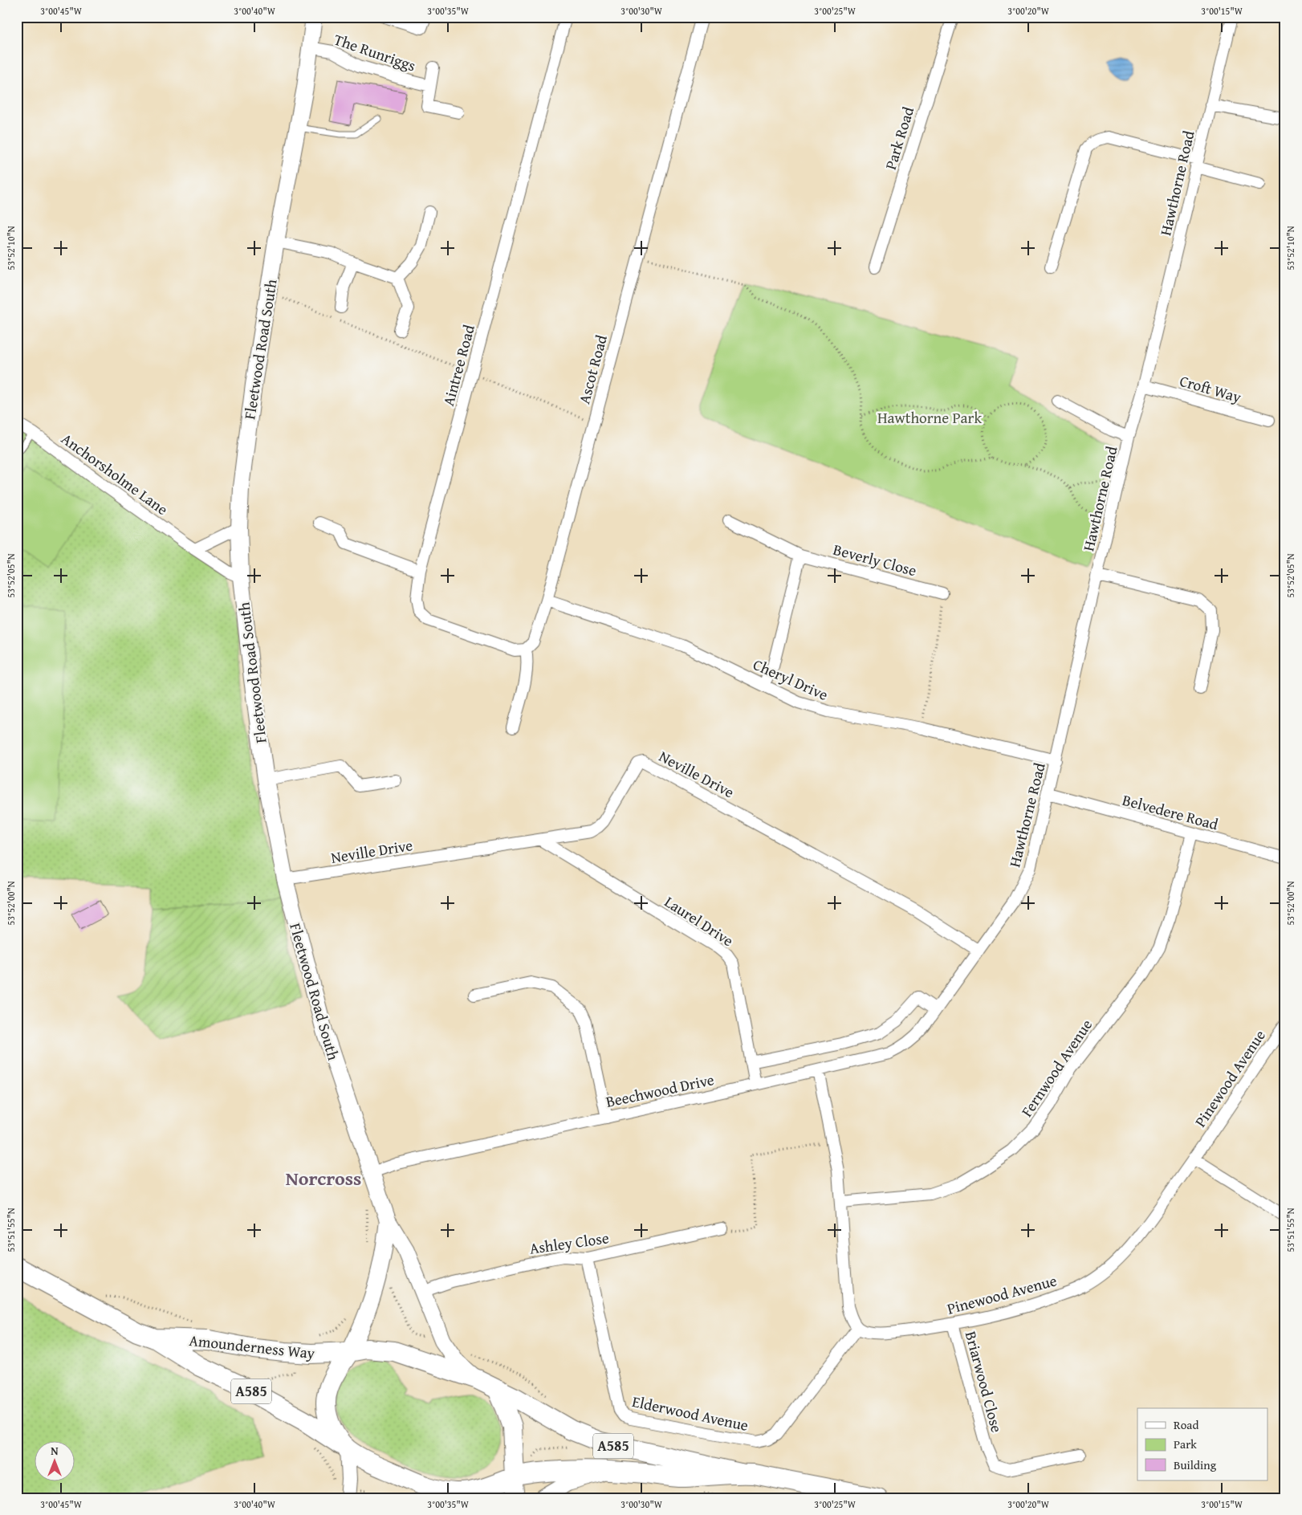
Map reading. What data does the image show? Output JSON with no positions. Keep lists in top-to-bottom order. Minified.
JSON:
{"streets":{"highway":["Amounderness Way","A585"],"main road":["Fleetwood Road South"],"street":["The Runriggs","Park Road","Hawthorne Road","Aintree Road","Ascot Road","Croft Way","Anchorsholme Lane","Beverly Close","Cheryl Drive","Neville Drive","Belvedere Road","Laurel Drive","Fernwood Avenue","Pinewood Avenue","Beechwood Drive","Ashley Close","Briarwood Close","Elderwood Avenue"]},"crossings":[["The Runriggs","Fleetwood Road South"],["Hawthorne Road","Croft Way"],["Hawthorne Road","Cheryl Drive"],["Hawthorne Road","Neville Drive"],["Hawthorne Road","Belvedere Road"],["Hawthorne Road","Beechwood Drive"],["Fleetwood Road South","Anchorsholme Lane"],["Fleetwood Road South","Neville Drive"],["Fleetwood Road South","Beechwood Drive"],["Fleetwood Road South","Ashley Close"],["Fleetwood Road South","Amounderness Way"],["Fleetwood Road South","A585"],["Aintree Road","Ascot Road"],["Ascot Road","Cheryl Drive"],["Neville Drive","Laurel Drive"],["Belvedere Road","Fernwood Avenue"],["Laurel Drive","Beechwood Drive"],["Pinewood Avenue","Briarwood Close"],["Pinewood Avenue","Elderwood Avenue"],["Ashley Close","Elderwood Avenue"],["Amounderness Way","A585"]],"districts":["Norcross"],"parks":["Hawthorne Park"],"legend":["Road","Park","Building"],"north":"top","coordinates":["3°00'45\"W","3°00'40\"W","3°00'35\"W","3°00'30\"W","3°00'25\"W","3°00'20\"W","3°00'15\"W","53°52'10\"N","53°52'05\"N","53°52'00\"N","53°51'55\"N"]}
